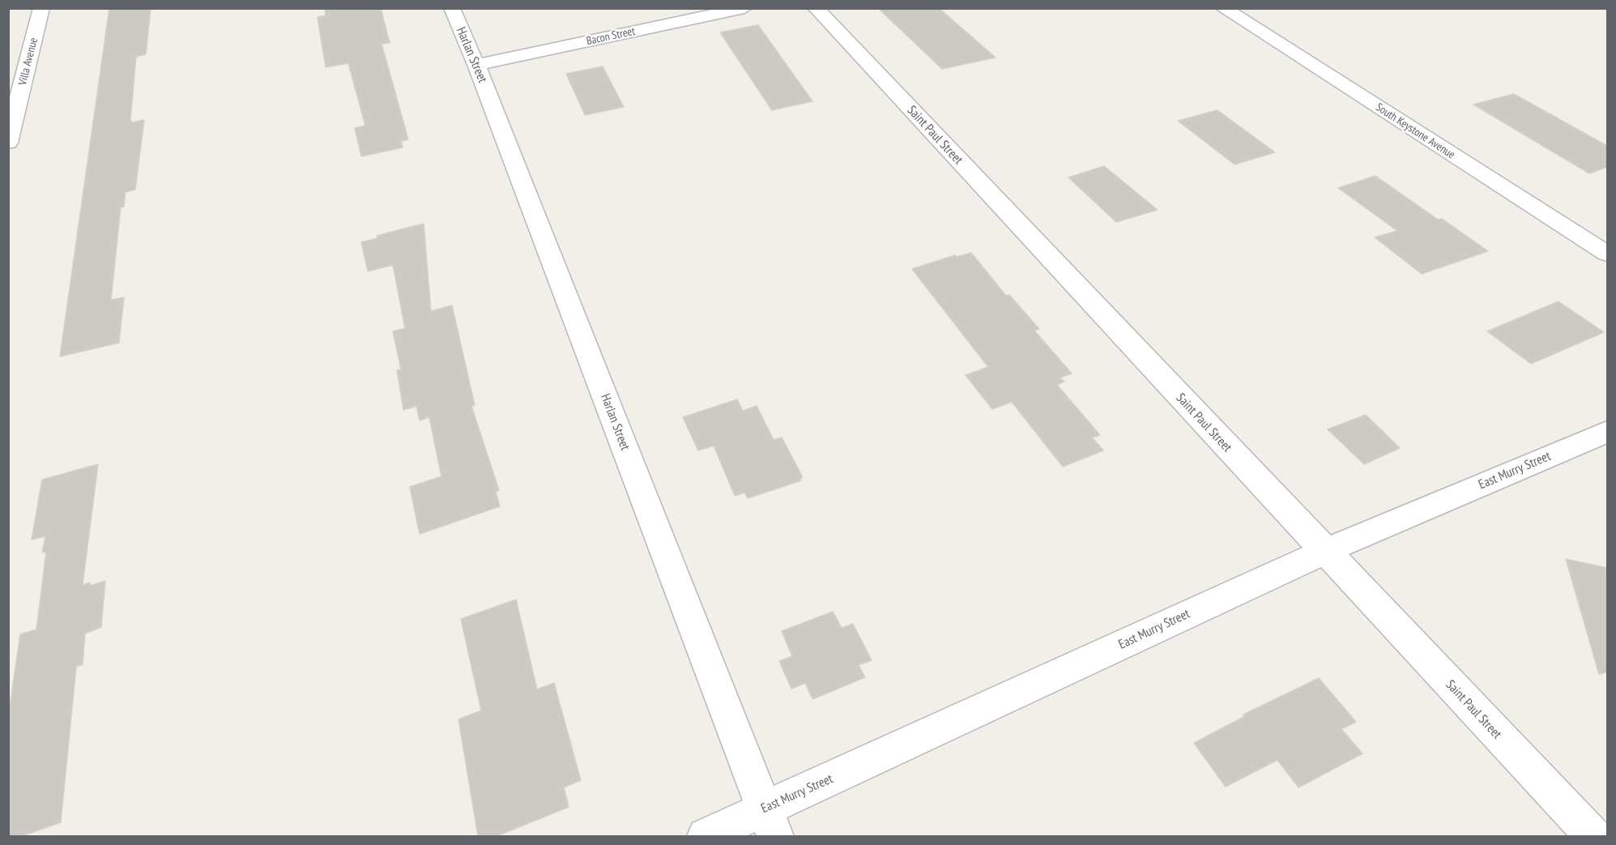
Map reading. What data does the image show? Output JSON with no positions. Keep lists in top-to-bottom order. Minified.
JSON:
{"streets":{"street":["Bacon Street","Harlan Street","Villa Avenue","South Keystone Avenue","Saint Paul Street","East Murry Street"]},"crossings":[["Bacon Street","Harlan Street"],["Harlan Street","East Murry Street"],["Saint Paul Street","East Murry Street"]]}
